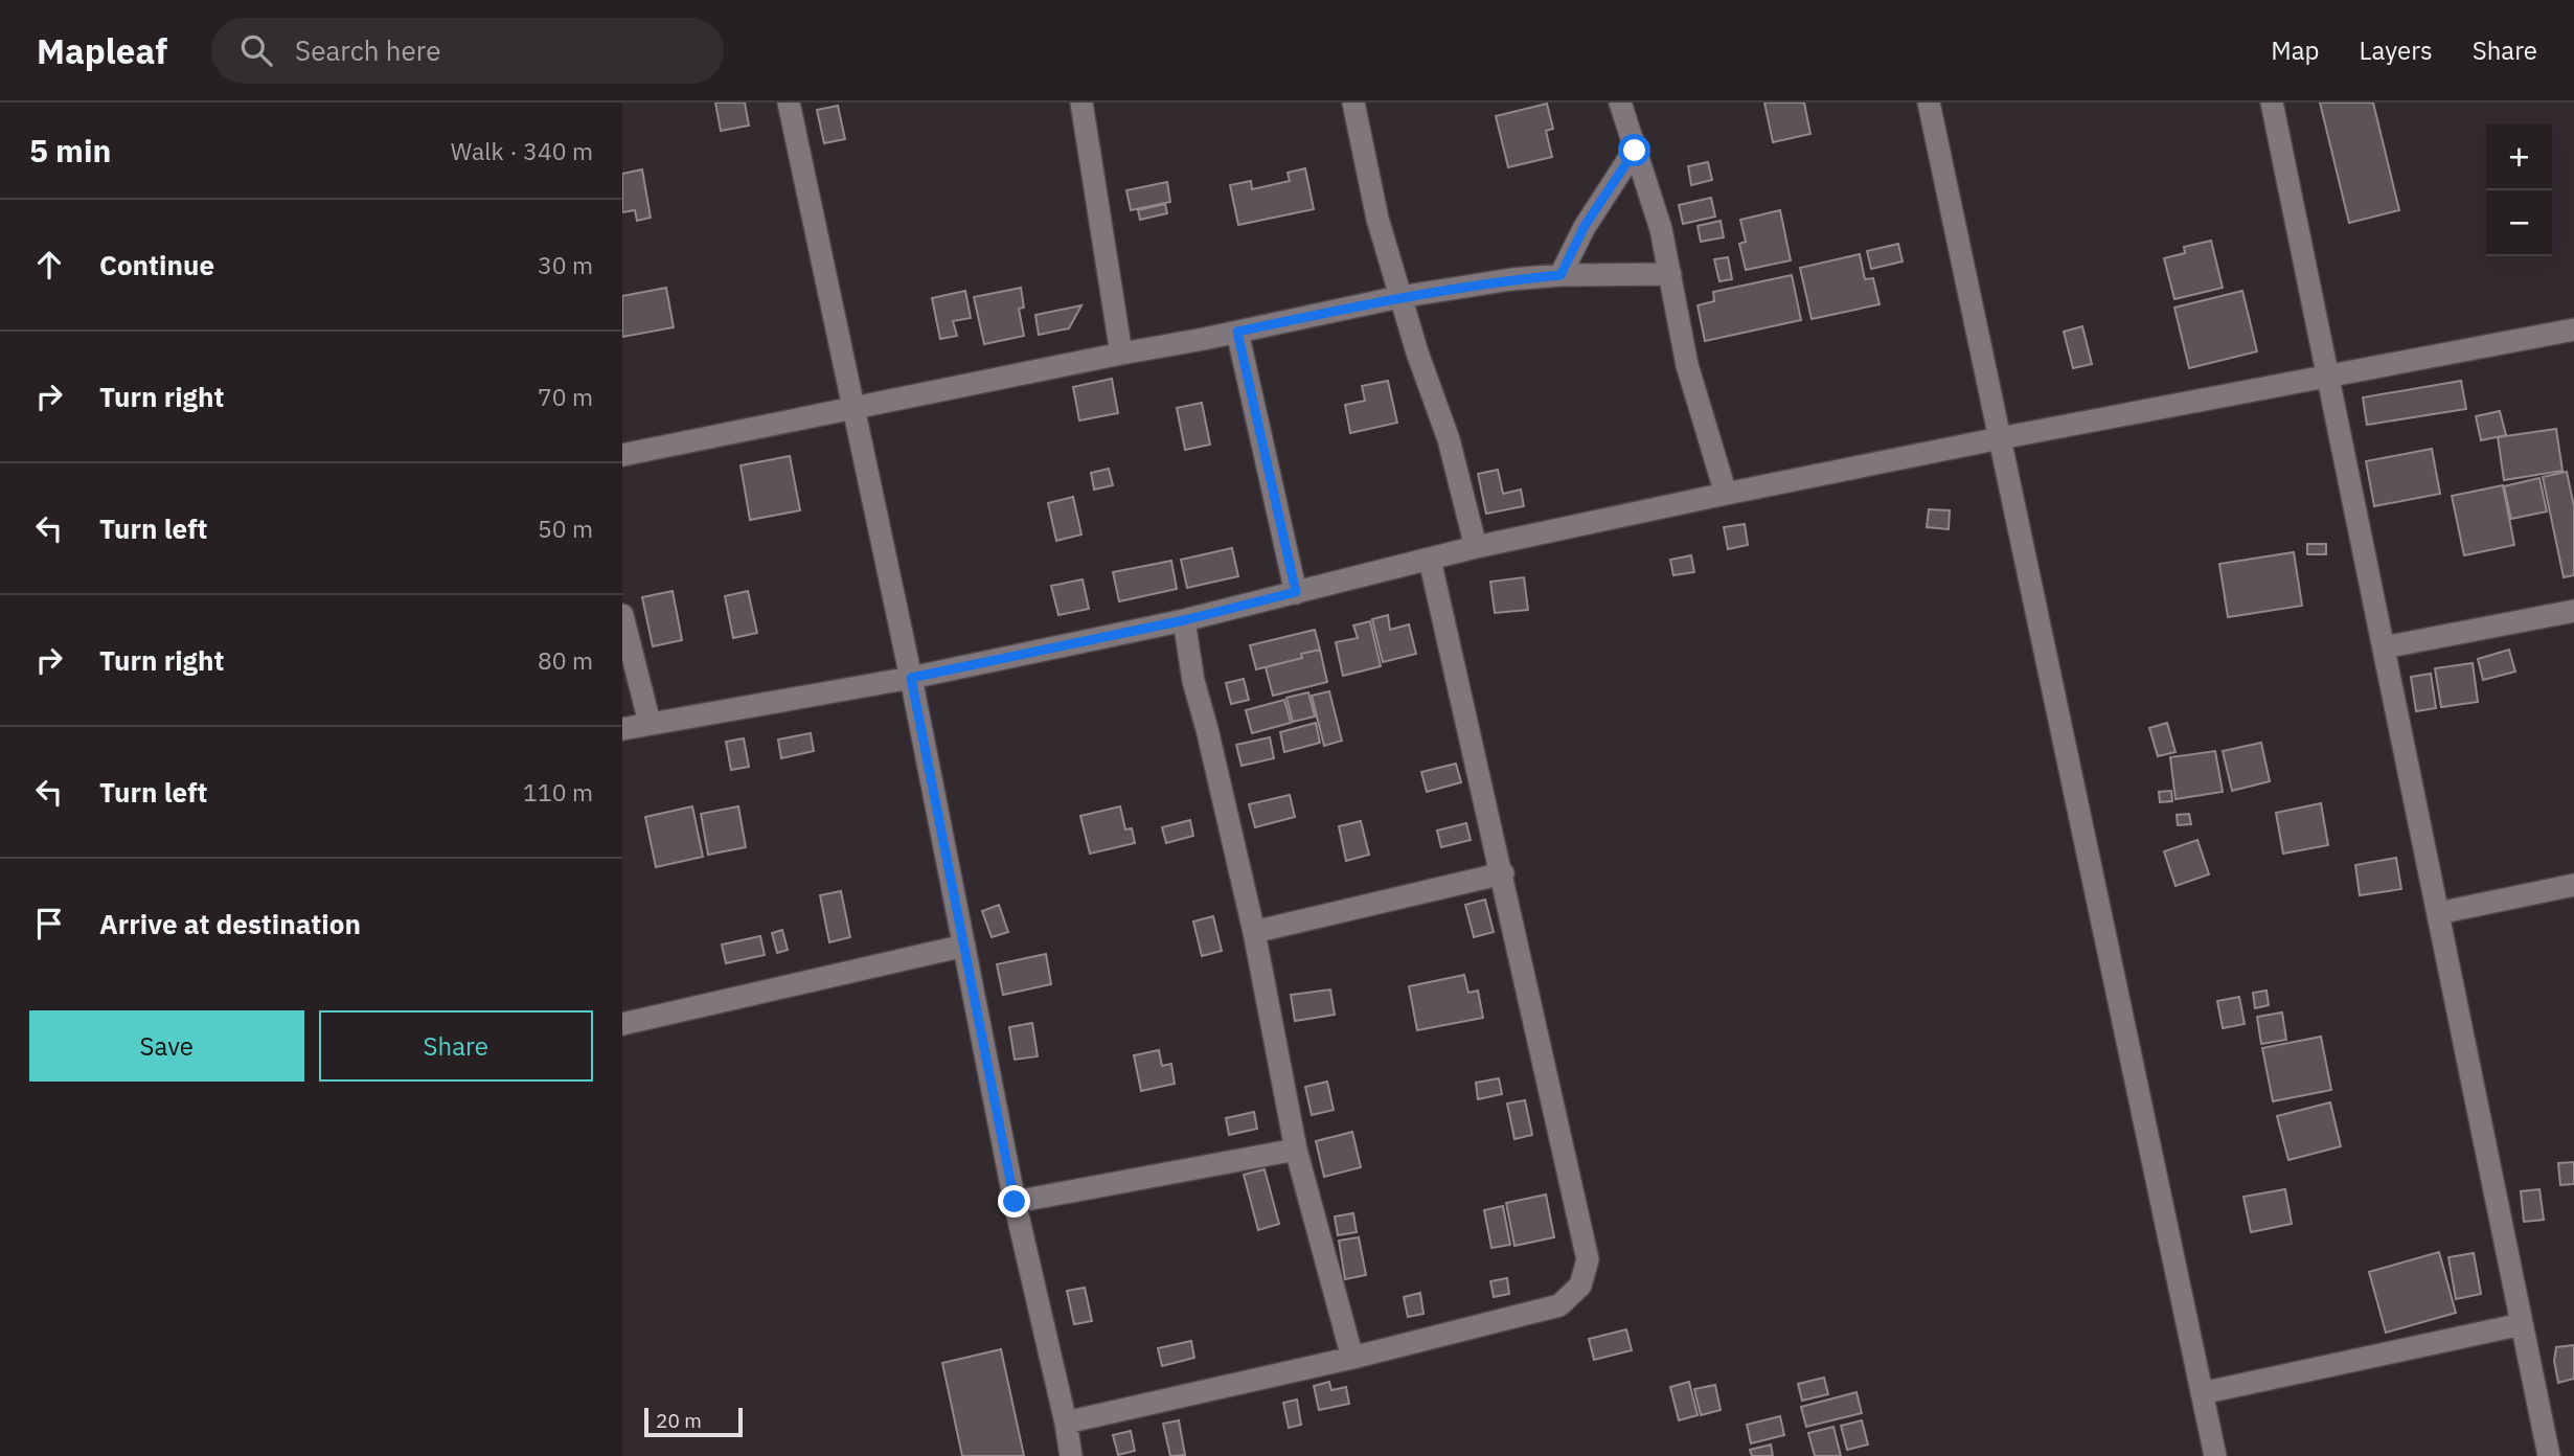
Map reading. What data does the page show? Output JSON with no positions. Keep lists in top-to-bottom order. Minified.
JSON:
{"scale_bar":"20 m","page":{"header":"Mapleaf","search":"Search here","nav":["Map","Layers","Share"],"heading":["5 min","Walk · 340 m"],"map_buttons":["+","−"],"list":[["Continue","30 m"],["Turn right","70 m"],["Turn left","50 m"],["Turn right","80 m"],["Turn left","110 m"],"Arrive at destination"],"buttons":["Save","Share"],"scale":"20 m"}}
